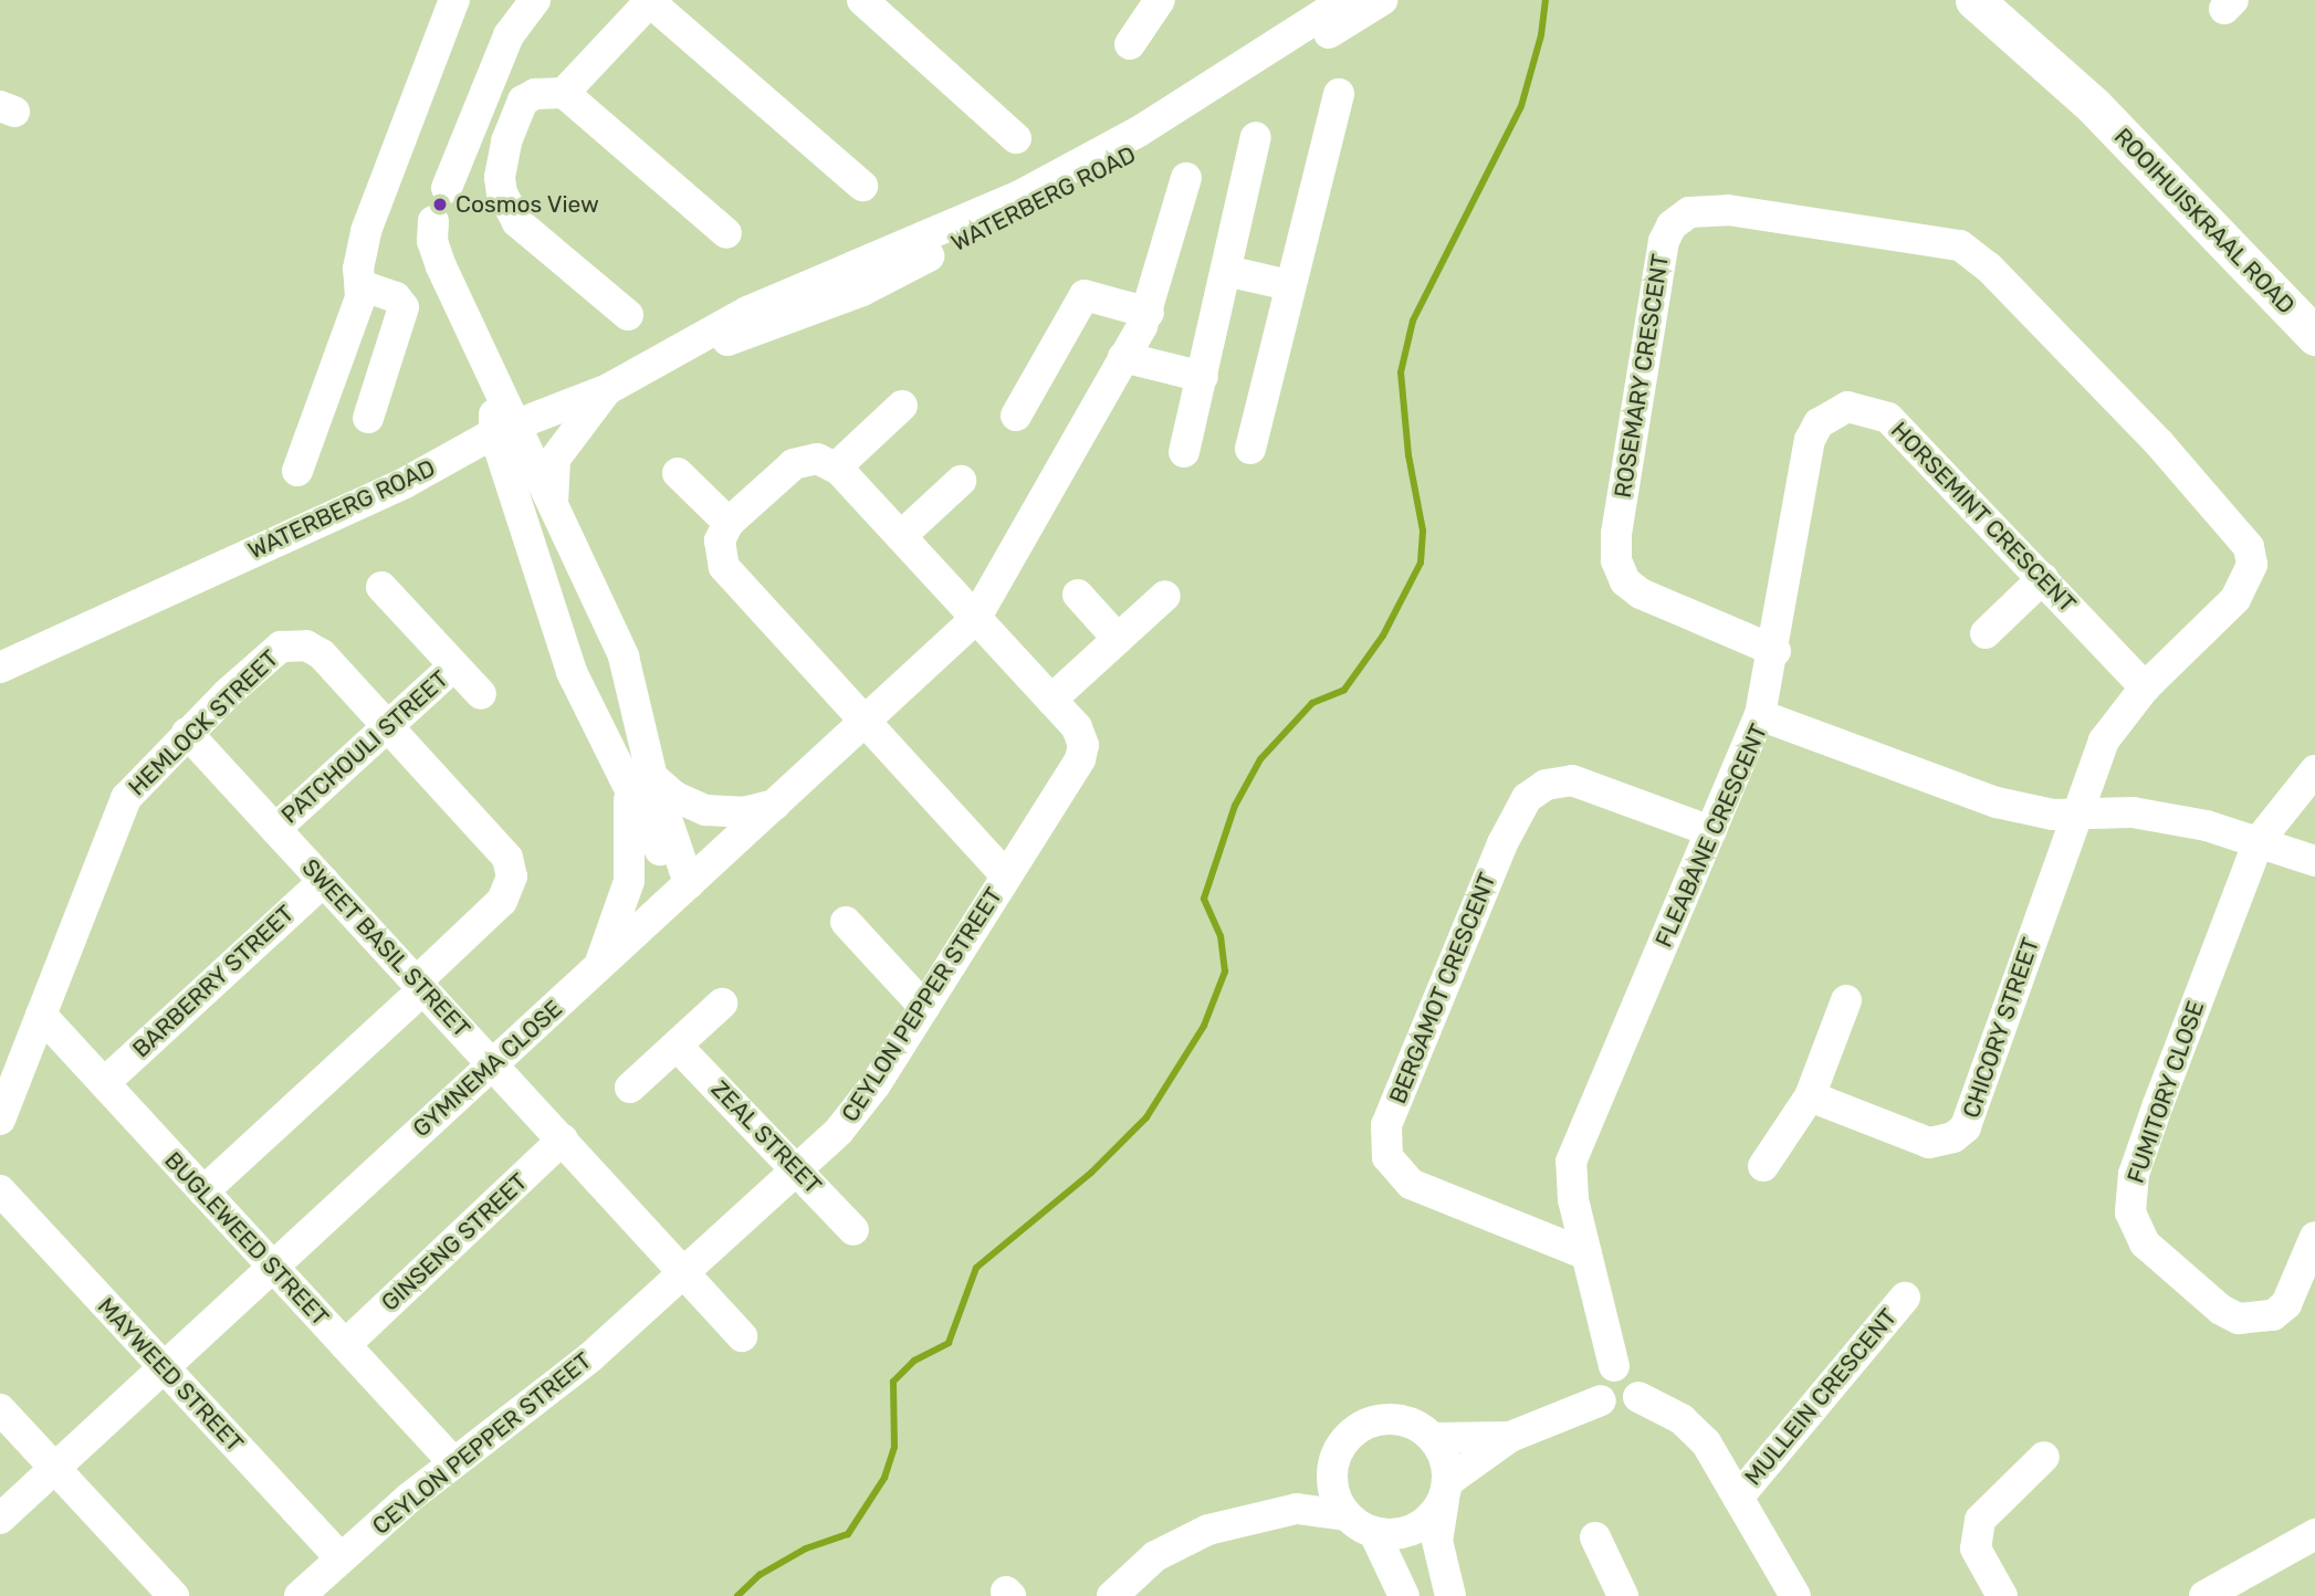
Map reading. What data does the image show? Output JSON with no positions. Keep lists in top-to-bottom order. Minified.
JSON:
{"streets":{"main road":["ROOIHUISKRAAL ROAD"],"street":["WATERBERG ROAD","ROSEMARY CRESCENT","HORSEMINT CRESCENT","HEMLOCK STREET","PATCHOULI STREET","FLEABANE CRESCENT","SWEET BASIL STREET","BARBERRY STREET","BERGAMOT CRESCENT","CEYLON PEPPER STREET","CHICORY STREET","GYMNEMA CLOSE","FUMITORY CLOSE","ZEAL STREET","BUGLEWEED STREET","GINSENG STREET","MAYWEED STREET","MULLEIN CRESCENT"]},"crossings":[["ROSEMARY CRESCENT","HORSEMINT CRESCENT"],["ROSEMARY CRESCENT","CHICORY STREET"],["HORSEMINT CRESCENT","FLEABANE CRESCENT"],["HORSEMINT CRESCENT","CHICORY STREET"],["HEMLOCK STREET","PATCHOULI STREET"],["HEMLOCK STREET","SWEET BASIL STREET"],["HEMLOCK STREET","BUGLEWEED STREET"],["PATCHOULI STREET","SWEET BASIL STREET"],["FLEABANE CRESCENT","BERGAMOT CRESCENT"],["FLEABANE CRESCENT","CHICORY STREET"],["FLEABANE CRESCENT","FUMITORY CLOSE"],["SWEET BASIL STREET","BARBERRY STREET"],["SWEET BASIL STREET","CEYLON PEPPER STREET"],["SWEET BASIL STREET","GYMNEMA CLOSE"],["SWEET BASIL STREET","GINSENG STREET"],["BARBERRY STREET","BUGLEWEED STREET"],["CEYLON PEPPER STREET","GYMNEMA CLOSE"],["CEYLON PEPPER STREET","ZEAL STREET"],["CEYLON PEPPER STREET","BUGLEWEED STREET"],["CEYLON PEPPER STREET","MAYWEED STREET"],["GYMNEMA CLOSE","BUGLEWEED STREET"],["GYMNEMA CLOSE","MAYWEED STREET"],["BUGLEWEED STREET","GINSENG STREET"]],"places":["Cosmos View"]}
